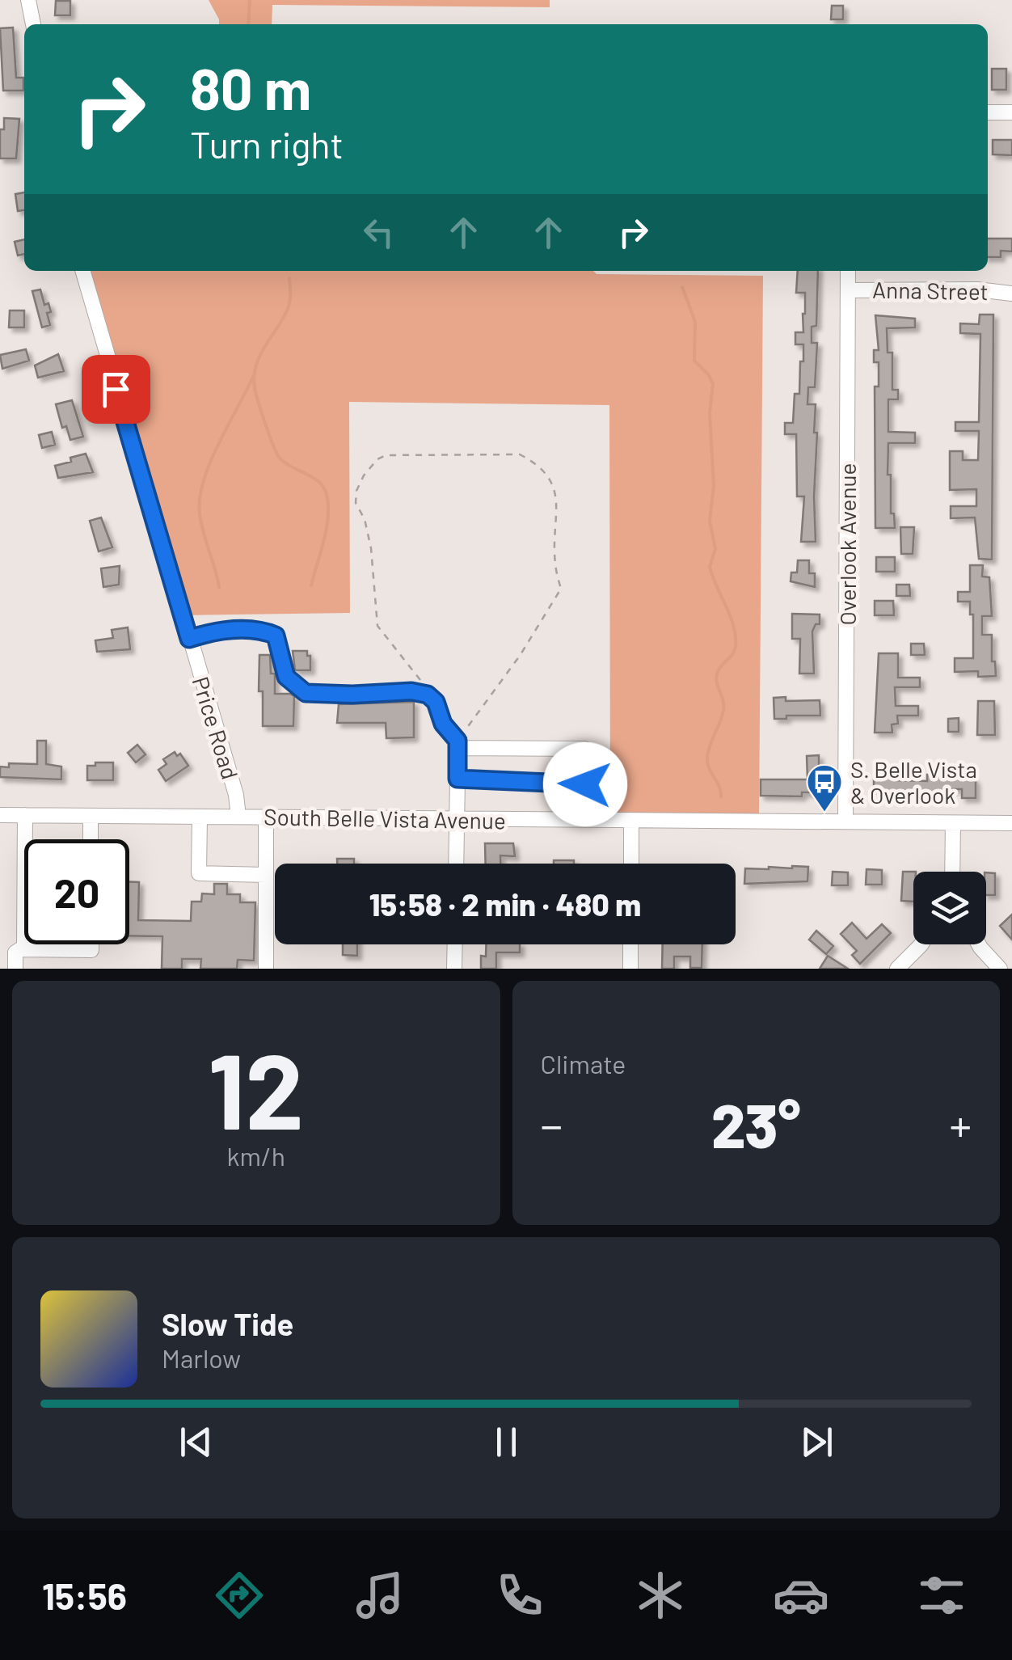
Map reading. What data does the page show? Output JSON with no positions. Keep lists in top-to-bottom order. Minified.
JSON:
{"streets":{"street":["Anna Street","Overlook Avenue","Price Road","South Belle Vista Avenue"]},"crossings":[["Anna Street","Overlook Avenue"],["Overlook Avenue","South Belle Vista Avenue"],["Price Road","South Belle Vista Avenue"]],"places":{"bus stop":["S. Belle Vista & Overlook"]},"page":{"turn":["80 m","Turn right"],"limit":"20","trip":"15:58 · 2 min · 480 m","tile":[["12","km/h"],"Climate"],"heat":["−","23°","+"],"song":["Slow Tide","Marlow"],"tabs":"15:56"}}
